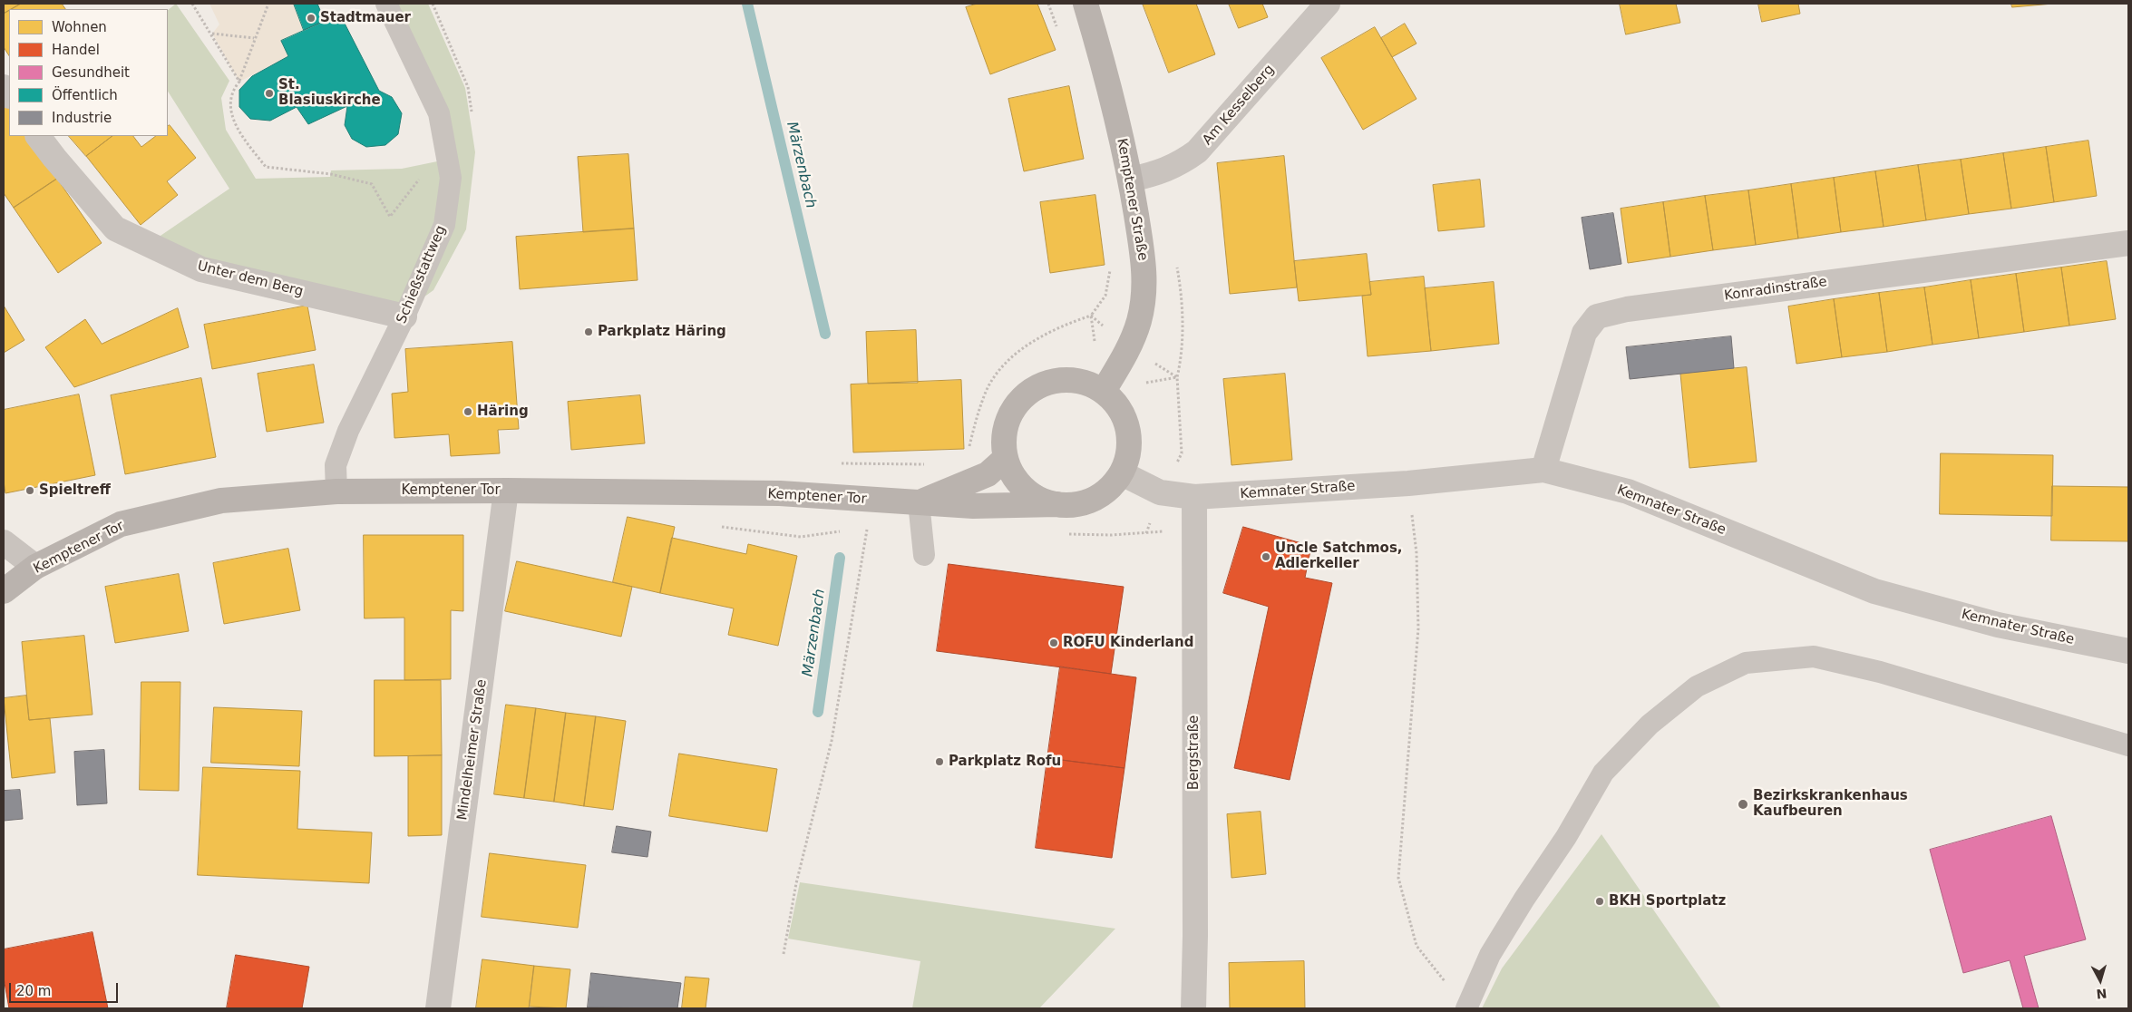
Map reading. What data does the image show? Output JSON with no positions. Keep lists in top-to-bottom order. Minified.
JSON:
{"streets":{"main road":["Kemptener Straße","Kemptener Tor"],"street":["Am Kesselberg","Unter dem Berg","Konradinstraße","Kemnater Straße","Mindelheimer Straße","Bergstraße"],"lane":["Schießstattweg"]},"crossings":[["Am Kesselberg","Kemptener Straße"],["Kemptener Straße","Kemptener Tor"],["Kemptener Straße","Kemnater Straße"],["Schießstattweg","Unter dem Berg"],["Schießstattweg","Kemptener Tor"],["Konradinstraße","Kemnater Straße"],["Kemptener Tor","Kemnater Straße"],["Kemptener Tor","Mindelheimer Straße"],["Kemnater Straße","Bergstraße"]],"water":["Märzenbach"],"places":["Stadtmauer","St. Blasiuskirche","Parkplatz Häring","Häring","Spieltreff","Uncle Satchmos, Adlerkeller","ROFU Kinderland","Parkplatz Rofu","Bezirkskrankenhaus Kaufbeuren","BKH Sportplatz"],"legend":["Wohnen","Handel","Gesundheit","Öffentlich","Industrie"],"scale_bar":"20 m","north":"bottom"}
